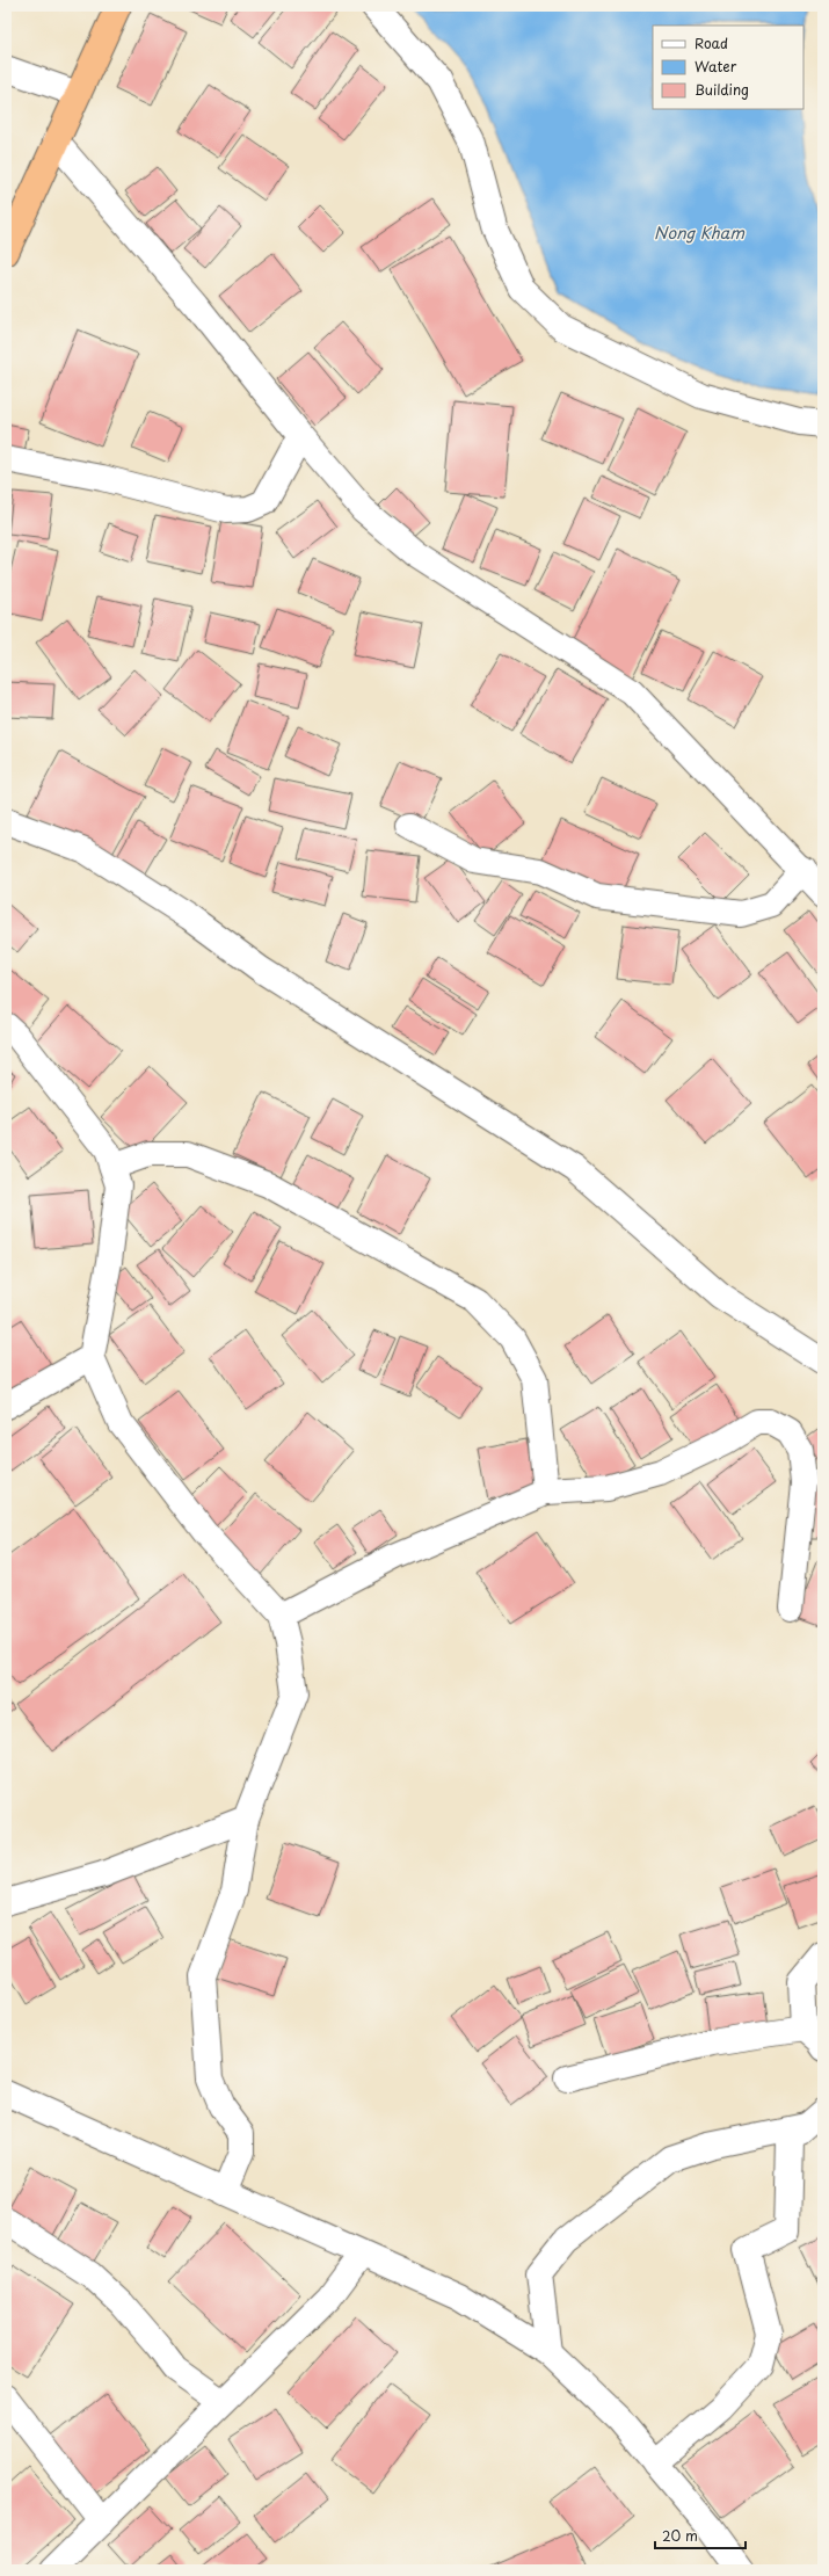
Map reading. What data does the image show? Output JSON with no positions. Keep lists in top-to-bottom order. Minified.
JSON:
{"water":["Nong Kham"],"legend":["Road","Water","Building"],"scale_bar":"20 m"}
